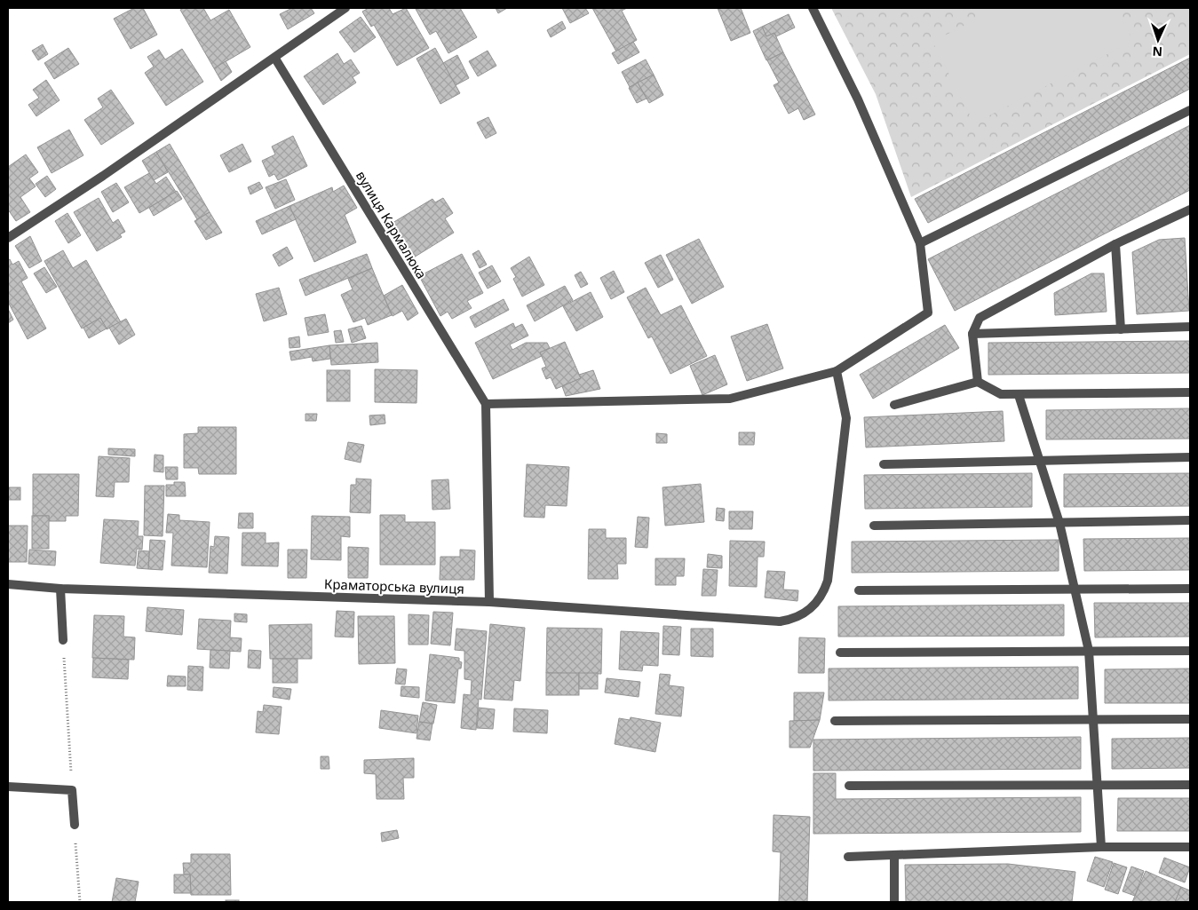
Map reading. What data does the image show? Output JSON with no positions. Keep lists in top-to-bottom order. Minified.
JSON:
{"streets":{"street":["вулиця Кармалюка","Краматорська вулиця"]},"north":"bottom"}
